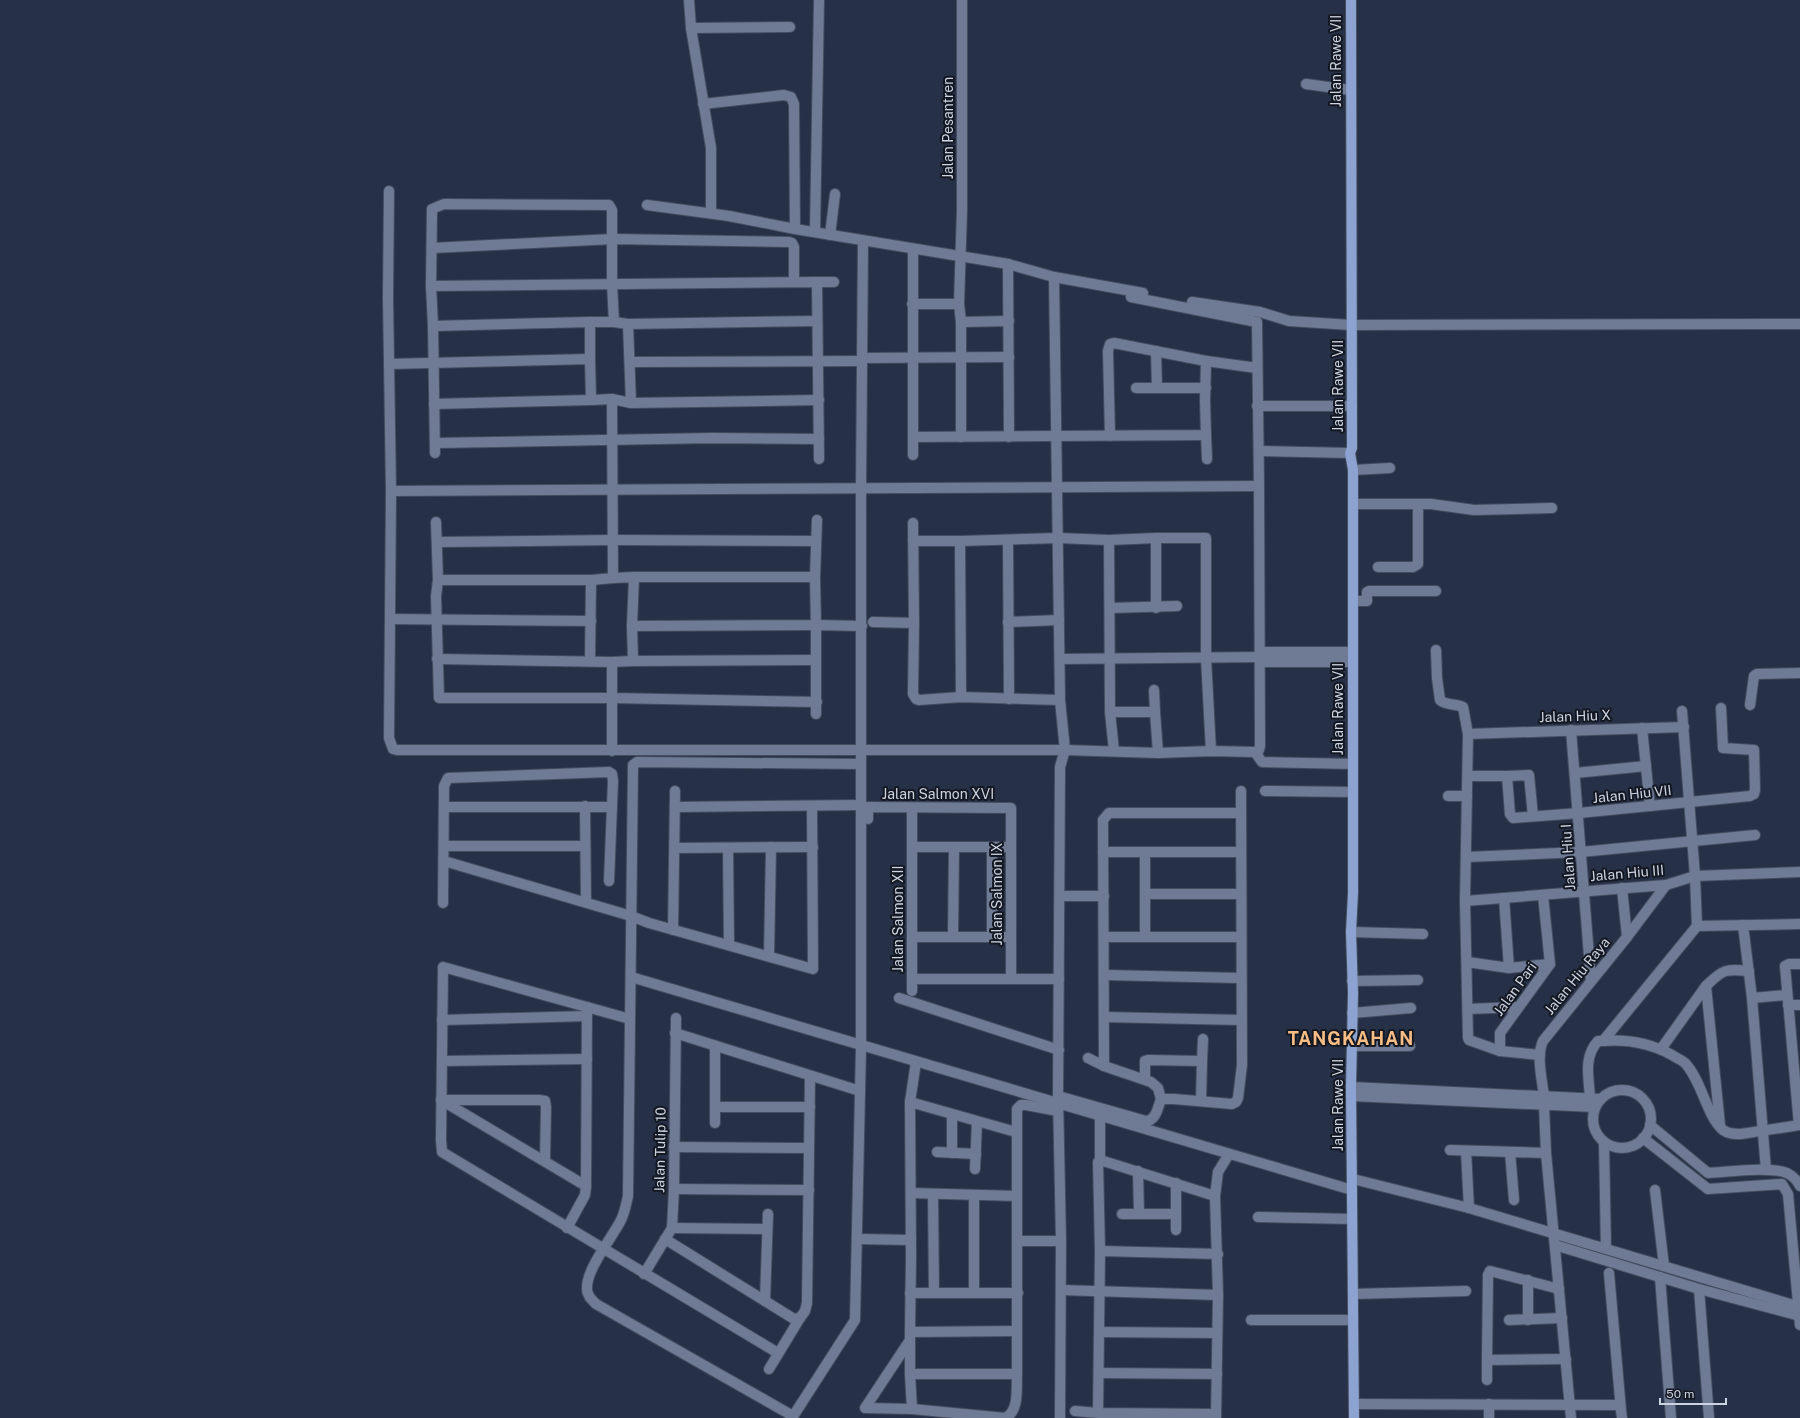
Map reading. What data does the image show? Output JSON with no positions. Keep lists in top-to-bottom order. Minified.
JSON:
{"streets":{"main road":["Jalan Rawe VII"],"street":["Jalan Pesantren","Jalan Hiu X","Jalan Salmon XVI","Jalan Hiu VII","Jalan Hiu I","Jalan Hiu III","Jalan Salmon IX","Jalan Salmon XII","Jalan Hiu Raya","Jalan Pari","Jalan Tulip 10"]},"crossings":[["Jalan Hiu X","Jalan Hiu I"],["Jalan Salmon XVI","Jalan Salmon IX"],["Jalan Salmon XVI","Jalan Salmon XII"],["Jalan Hiu VII","Jalan Hiu I"],["Jalan Hiu I","Jalan Hiu III"],["Jalan Hiu I","Jalan Hiu Raya"],["Jalan Hiu III","Jalan Hiu Raya"],["Jalan Hiu III","Jalan Pari"],["Jalan Salmon IX","Jalan Salmon XII"]],"districts":["TANGKAHAN"],"scale_bar":"50 m"}
